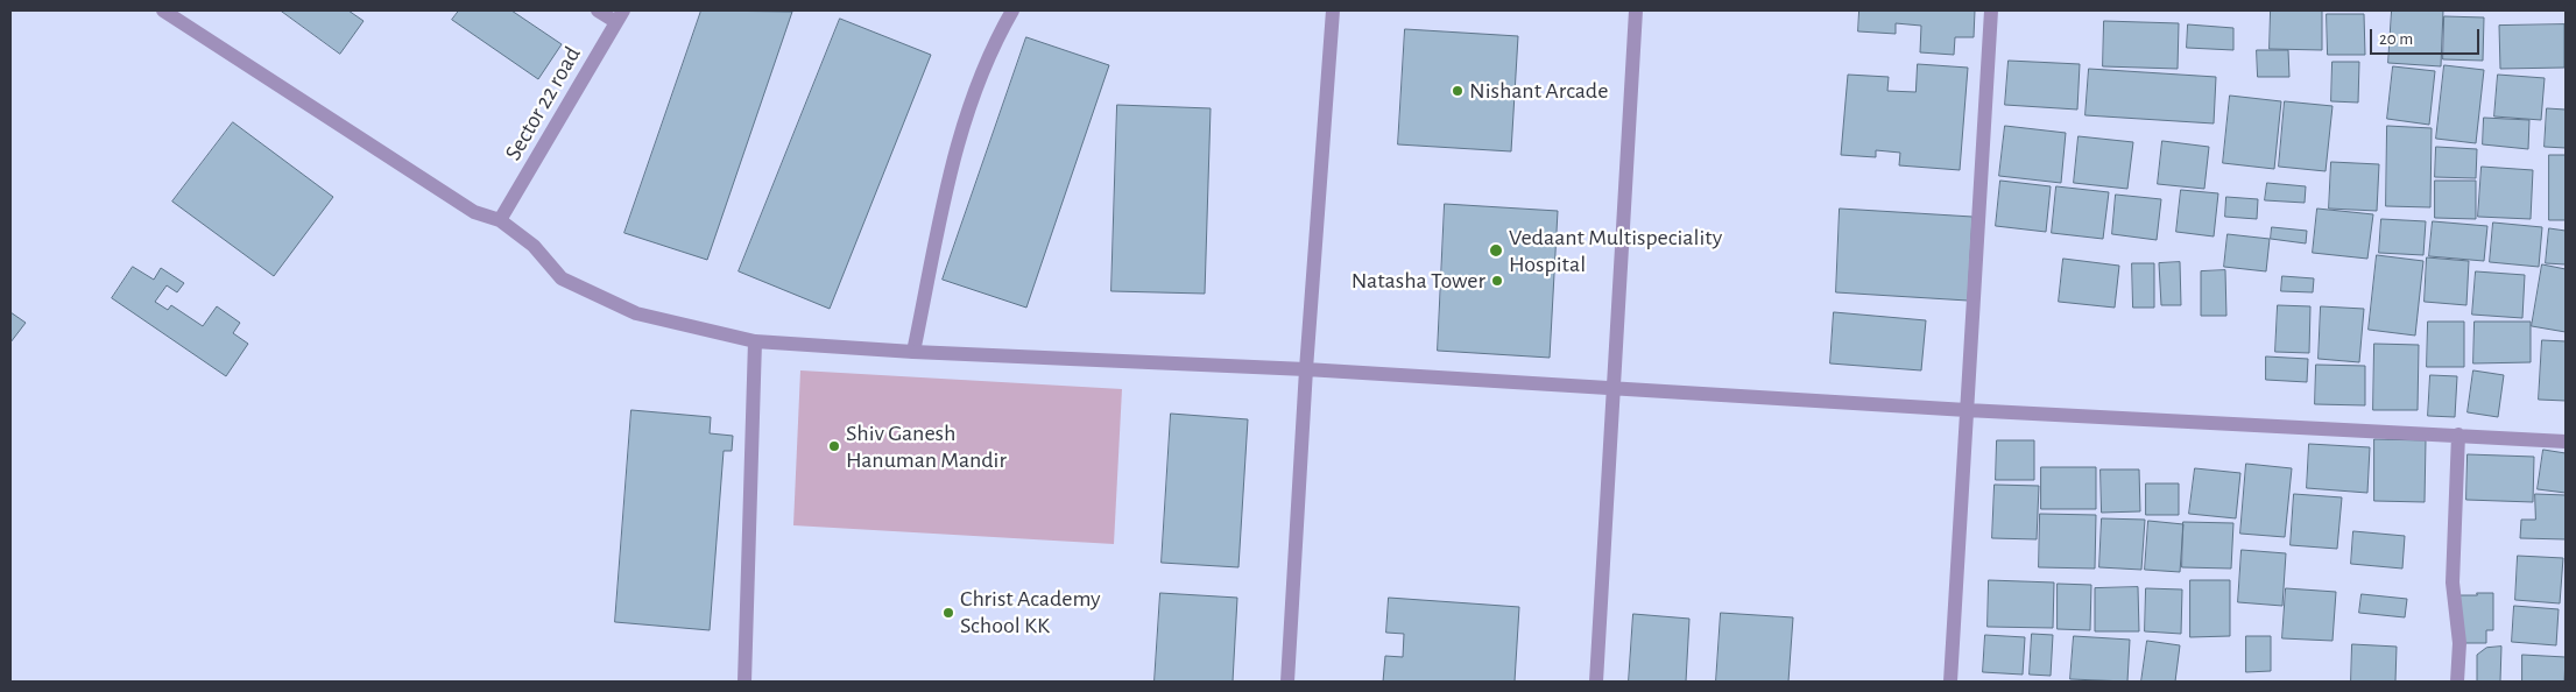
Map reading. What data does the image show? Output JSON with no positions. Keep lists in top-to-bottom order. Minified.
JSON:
{"streets":{"street":["Sector 22 road"]},"places":["Nishant Arcade","Vedaant Multispeciality Hospital","Natasha Tower","Shiv Ganesh Hanuman Mandir","Christ Academy School KK"],"scale_bar":"20 m"}
